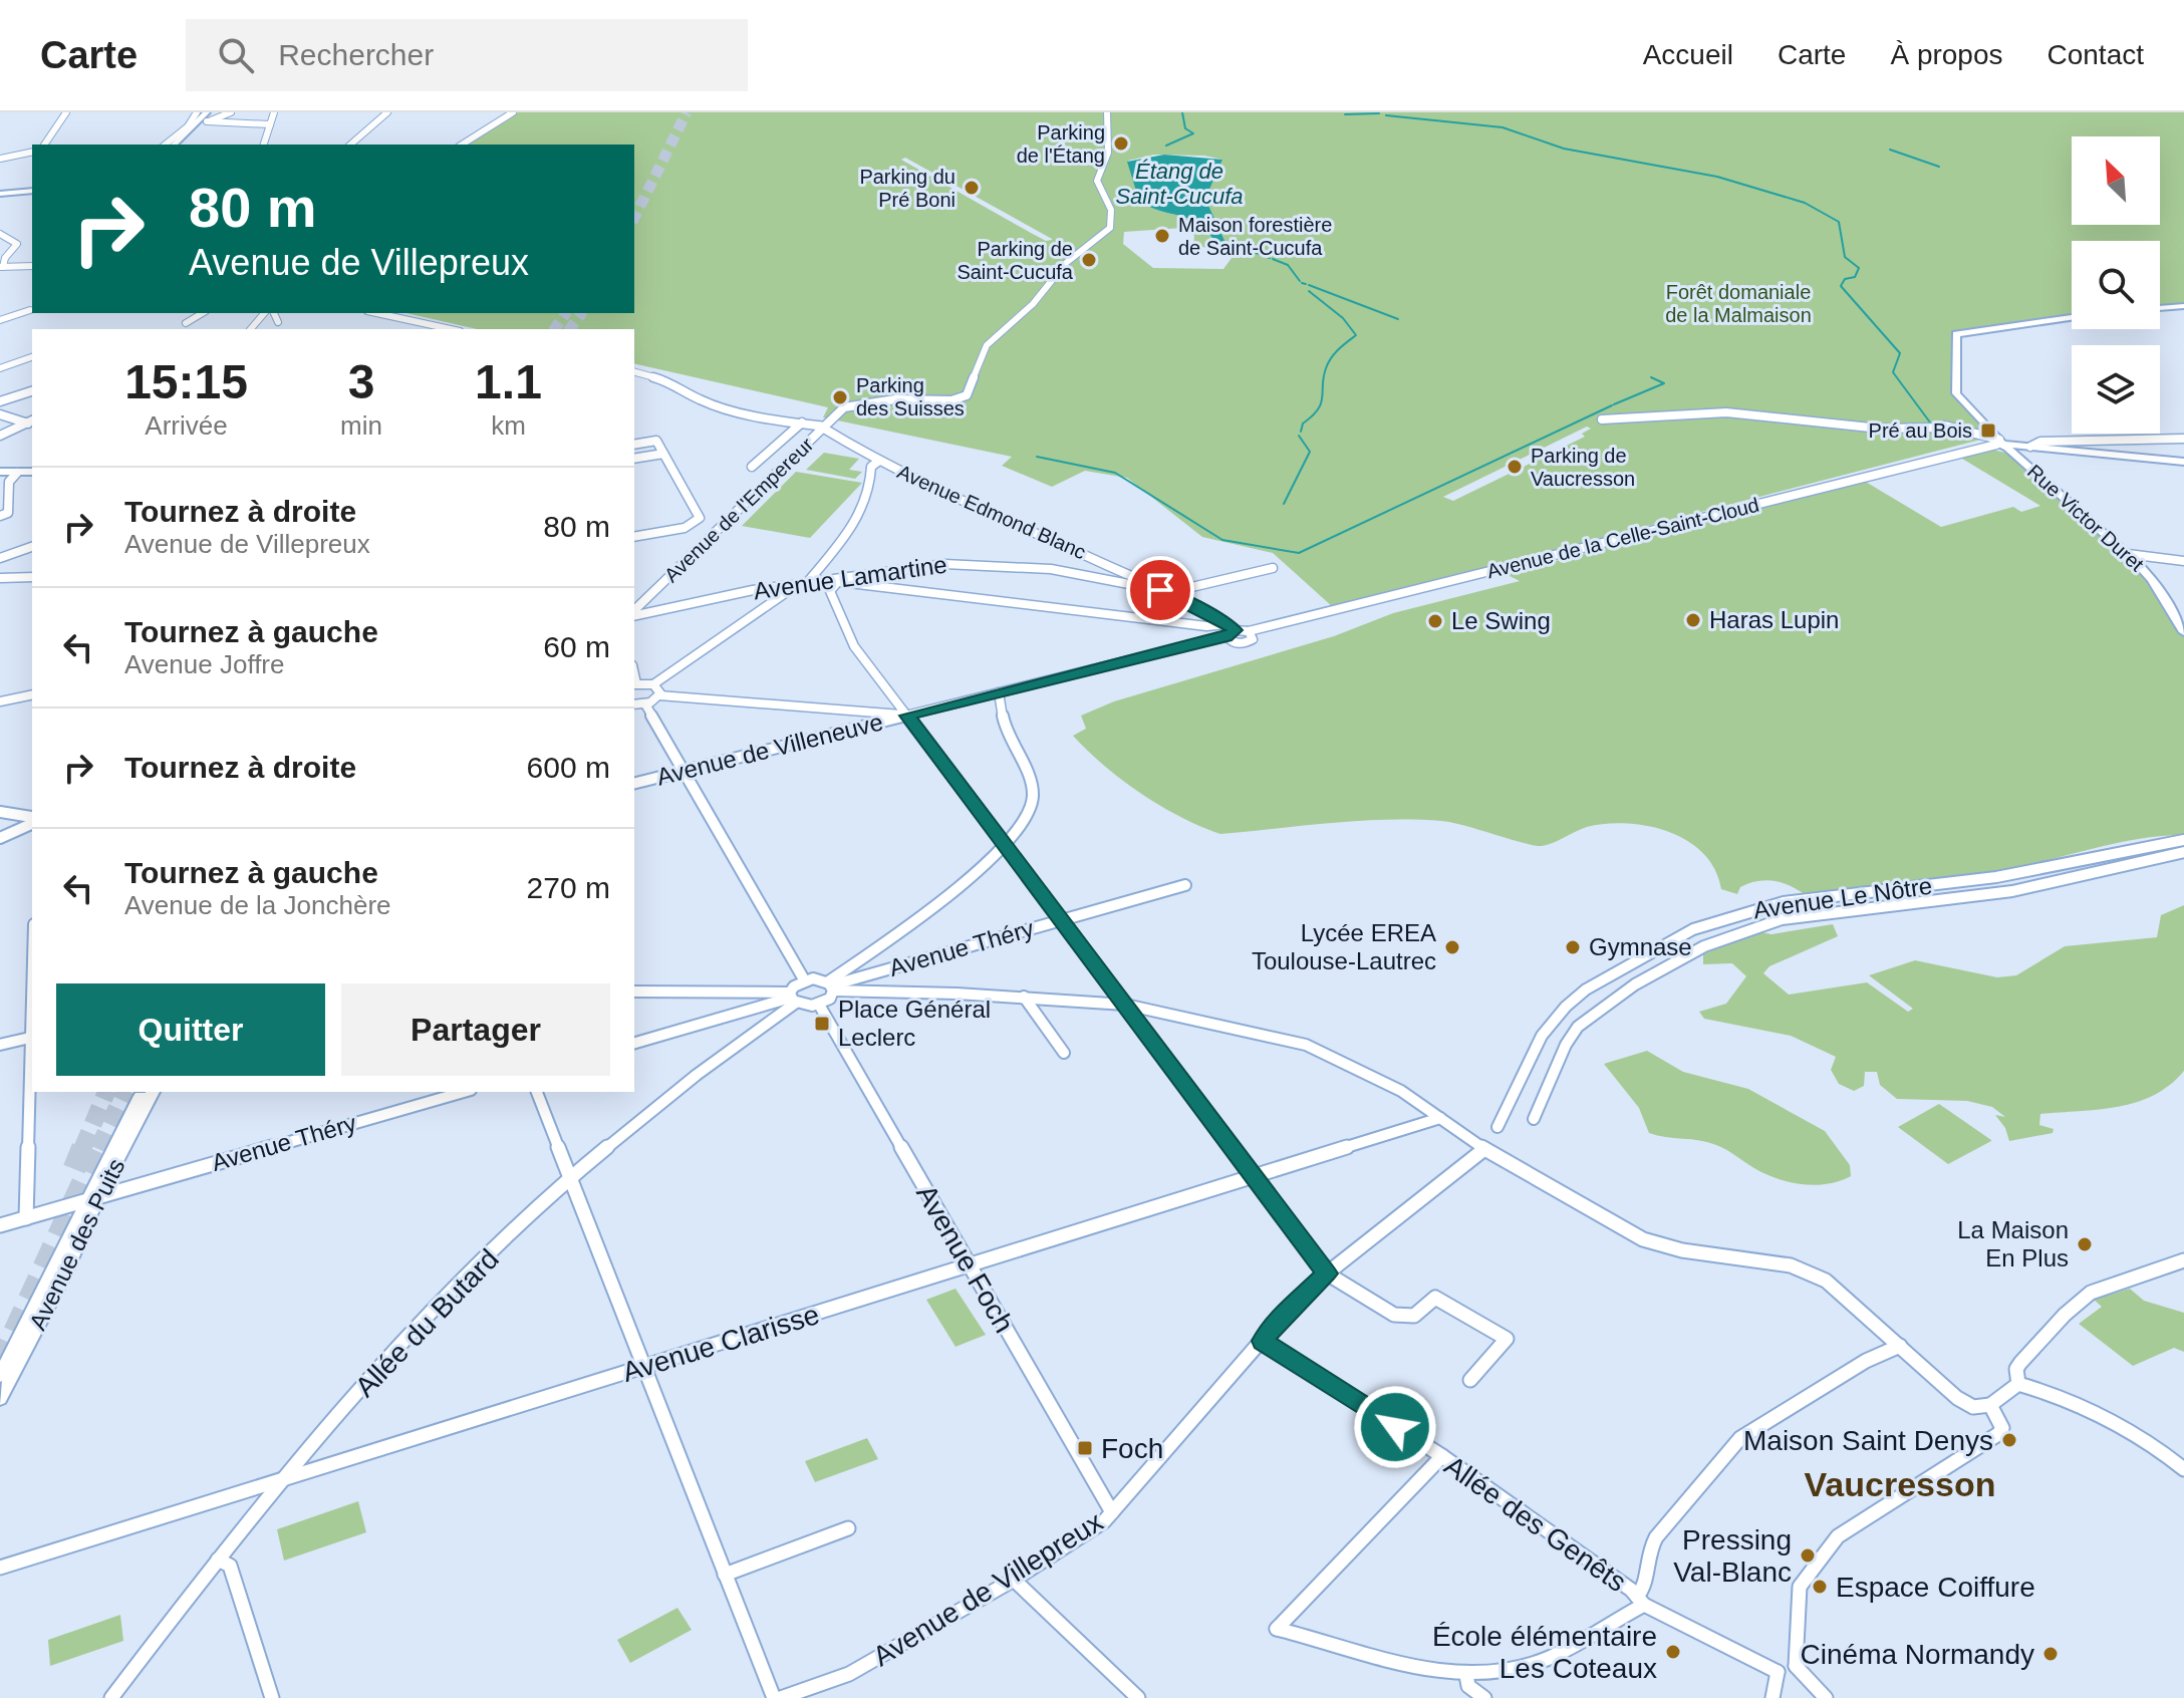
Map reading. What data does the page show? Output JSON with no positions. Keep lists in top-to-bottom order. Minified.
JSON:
{"streets":{"street":["Avenue de l'Empereur","Avenue Edmond Blanc","Rue Victor Duret","Avenue de la Celle-Saint-Cloud","Avenue Lamartine","Avenue de Villeneuve","Avenue Le Nôtre","Avenue Théry","Avenue des Puits","Avenue Foch","Allée du Butard","Avenue Clarisse","Allée des Genêts","Avenue de Villepreux"]},"crossings":[["Avenue de l'Empereur","Avenue Edmond Blanc"],["Avenue Edmond Blanc","Avenue de la Celle-Saint-Cloud"],["Avenue Edmond Blanc","Avenue Lamartine"],["Rue Victor Duret","Avenue de la Celle-Saint-Cloud"],["Avenue de la Celle-Saint-Cloud","Avenue de Villeneuve"],["Avenue Théry","Avenue des Puits"],["Avenue Foch","Avenue Clarisse"],["Avenue Foch","Avenue de Villepreux"],["Allée du Butard","Avenue Clarisse"],["Allée des Genêts","Avenue de Villepreux"]],"districts":["Vaucresson"],"water":["Étang de Saint-Cucufa"],"parks":["Forêt domaniale de la Malmaison"],"places":{"other":["Parking de l'Étang","Parking du Pré Boni","Maison forestière de Saint-Cucufa","Parking de Saint-Cucufa","Parking des Suisses","Parking de Vaucresson","Haras Lupin","Le Swing","Lycée EREA Toulouse-Lautrec","Gymnase","La Maison En Plus","Maison Saint Denys","Pressing Val-Blanc","Espace Coiffure","École élémentaire Les Coteaux","Cinéma Normandy"],"transit":["Pré au Bois","Place Général Leclerc","Foch"]},"north":"top left","page":{"header":"Carte","search":"Rechercher","nav":["Accueil","Carte","À propos","Contact"],"turn":["80 m","Avenue de Villepreux"],"eta":["15:15","Arrivée","3","min","1.1","km"],"list":[{"name":"Tournez à droite","note":"Avenue de Villepreux","value":"80 m"},{"name":"Tournez à gauche","note":"Avenue Joffre","value":"60 m"},{"name":"Tournez à droite","value":"600 m"},{"name":"Tournez à gauche","note":"Avenue de la Jonchère","value":"270 m"}],"buttons":["Quitter","Partager"]}}
